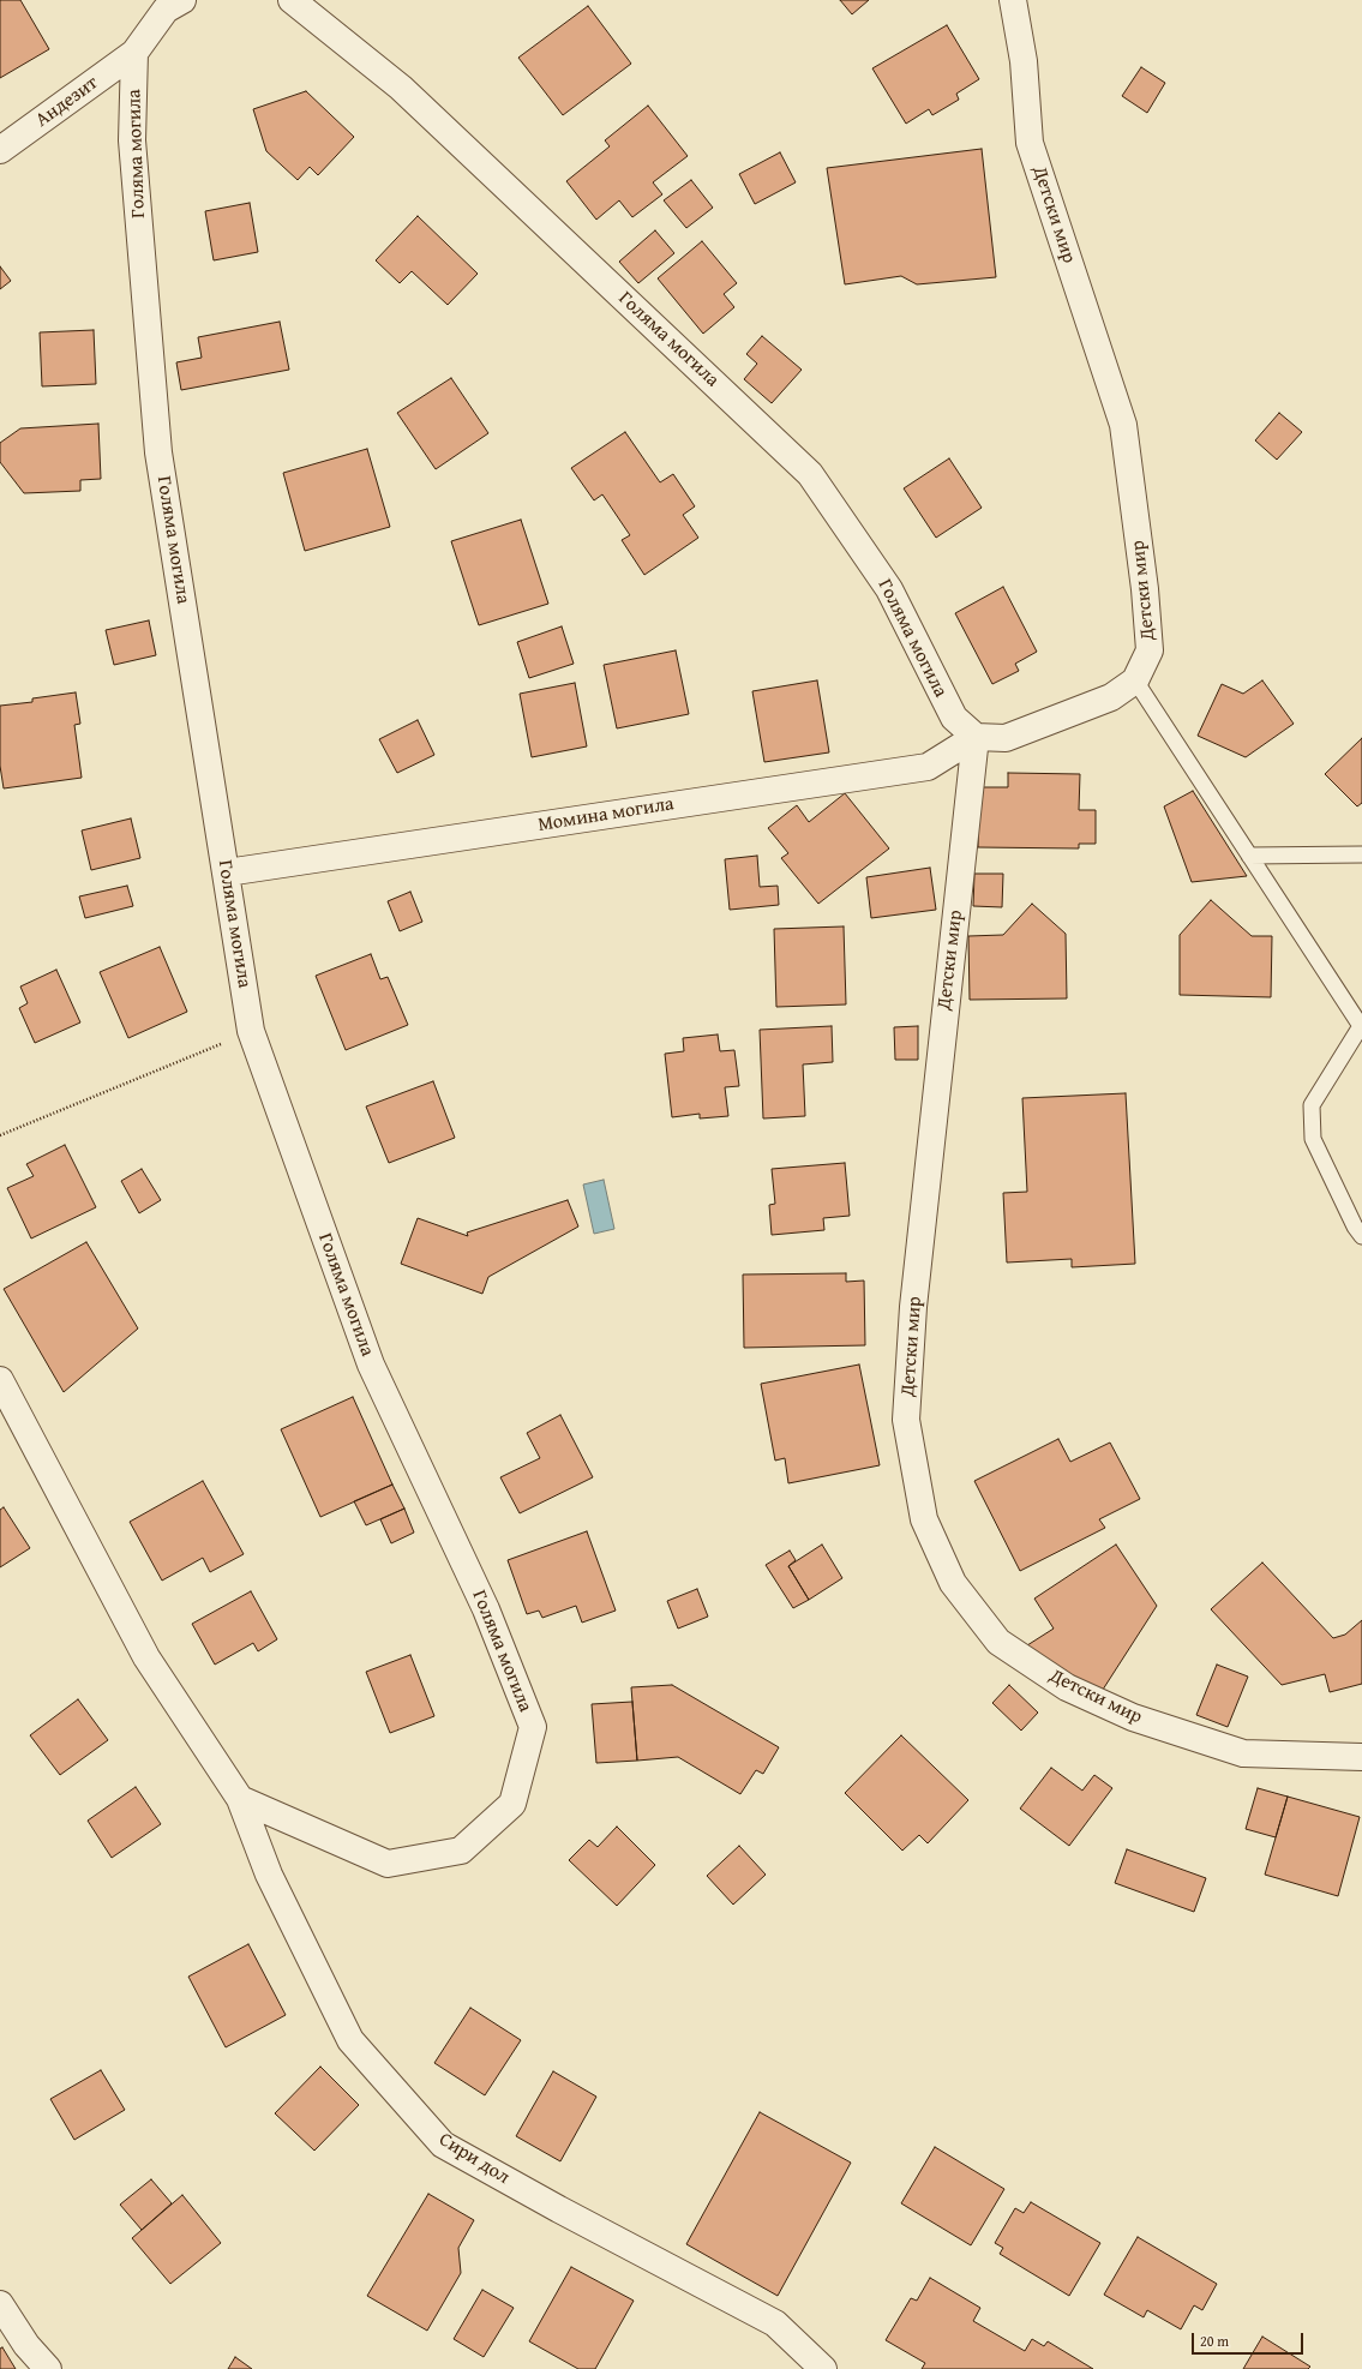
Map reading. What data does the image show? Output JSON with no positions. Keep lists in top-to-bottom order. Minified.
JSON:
{"streets":{"street":["Андезит","Голяма могила","Детски мир","Момина могила","Сири дол"]},"crossings":[["Андезит","Голяма могила"],["Голяма могила","Детски мир"],["Голяма могила","Момина могила"],["Голяма могила","Сири дол"],["Детски мир","Момина могила"]],"scale_bar":"20 m"}
